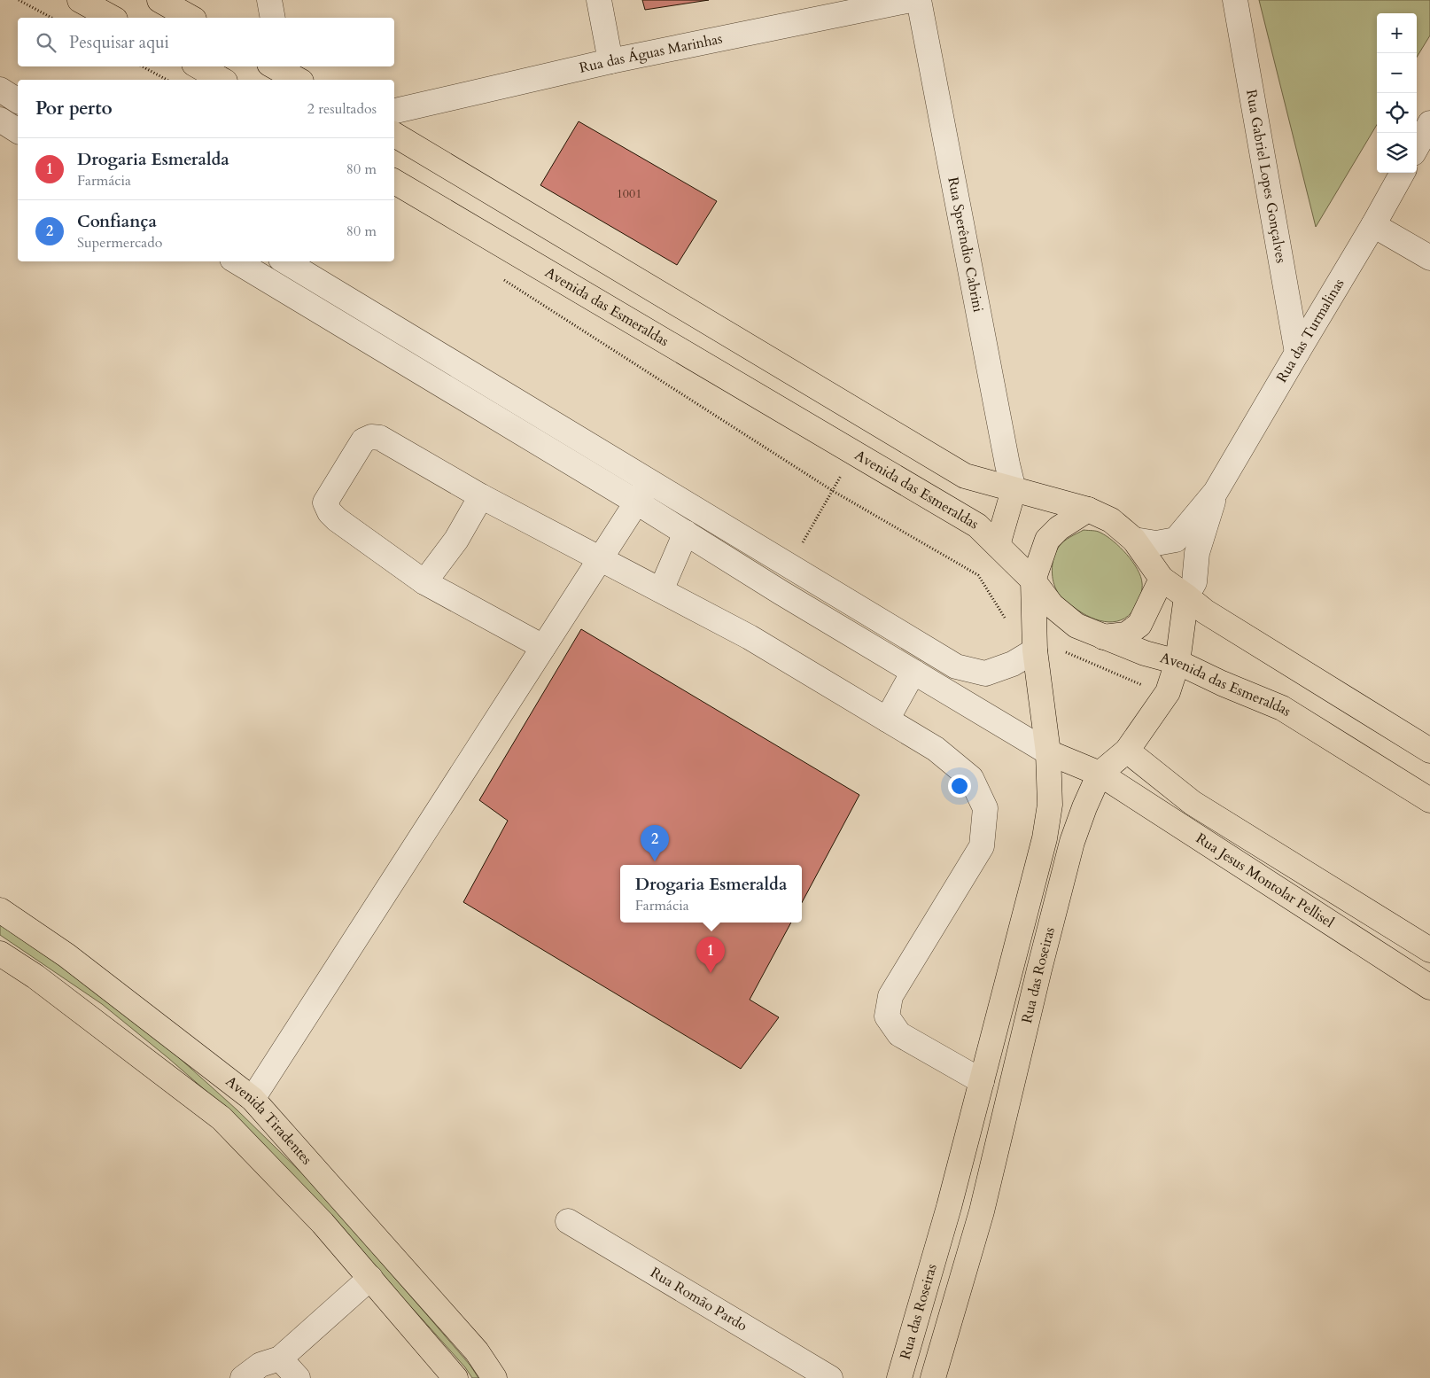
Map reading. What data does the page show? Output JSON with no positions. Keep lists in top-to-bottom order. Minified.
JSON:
{"streets":{"main road":["Avenida das Esmeraldas","Rua Jesus Montolar Pellisel","Rua das Roseiras","Avenida Tiradentes"],"street":["Rua das Águas Marinhas","Rua Gabriel Lopes Gonçalves","Rua Sperêndio Cabrini","Rua das Turmalinas","Rua Romão Pardo"]},"crossings":[["Rua Gabriel Lopes Gonçalves","Rua das Turmalinas"],["Avenida das Esmeraldas","Rua das Turmalinas"],["Avenida das Esmeraldas","Rua das Roseiras"],["Rua das Turmalinas","Rua das Roseiras"],["Rua Jesus Montolar Pellisel","Rua das Roseiras"]],"house_numbers":["1001"],"page":{"map_buttons":["+","−"],"search":"Pesquisar aqui","heading":["Por perto","2 resultados"],"list":[{"mark":"1","name":"Drogaria Esmeralda","note":"Farmácia","value":"80 m"},{"mark":"2","name":"Confiança","note":"Supermercado","value":"80 m"}],"pins":["2","1"],"popup":["Drogaria Esmeralda","Farmácia"]}}
